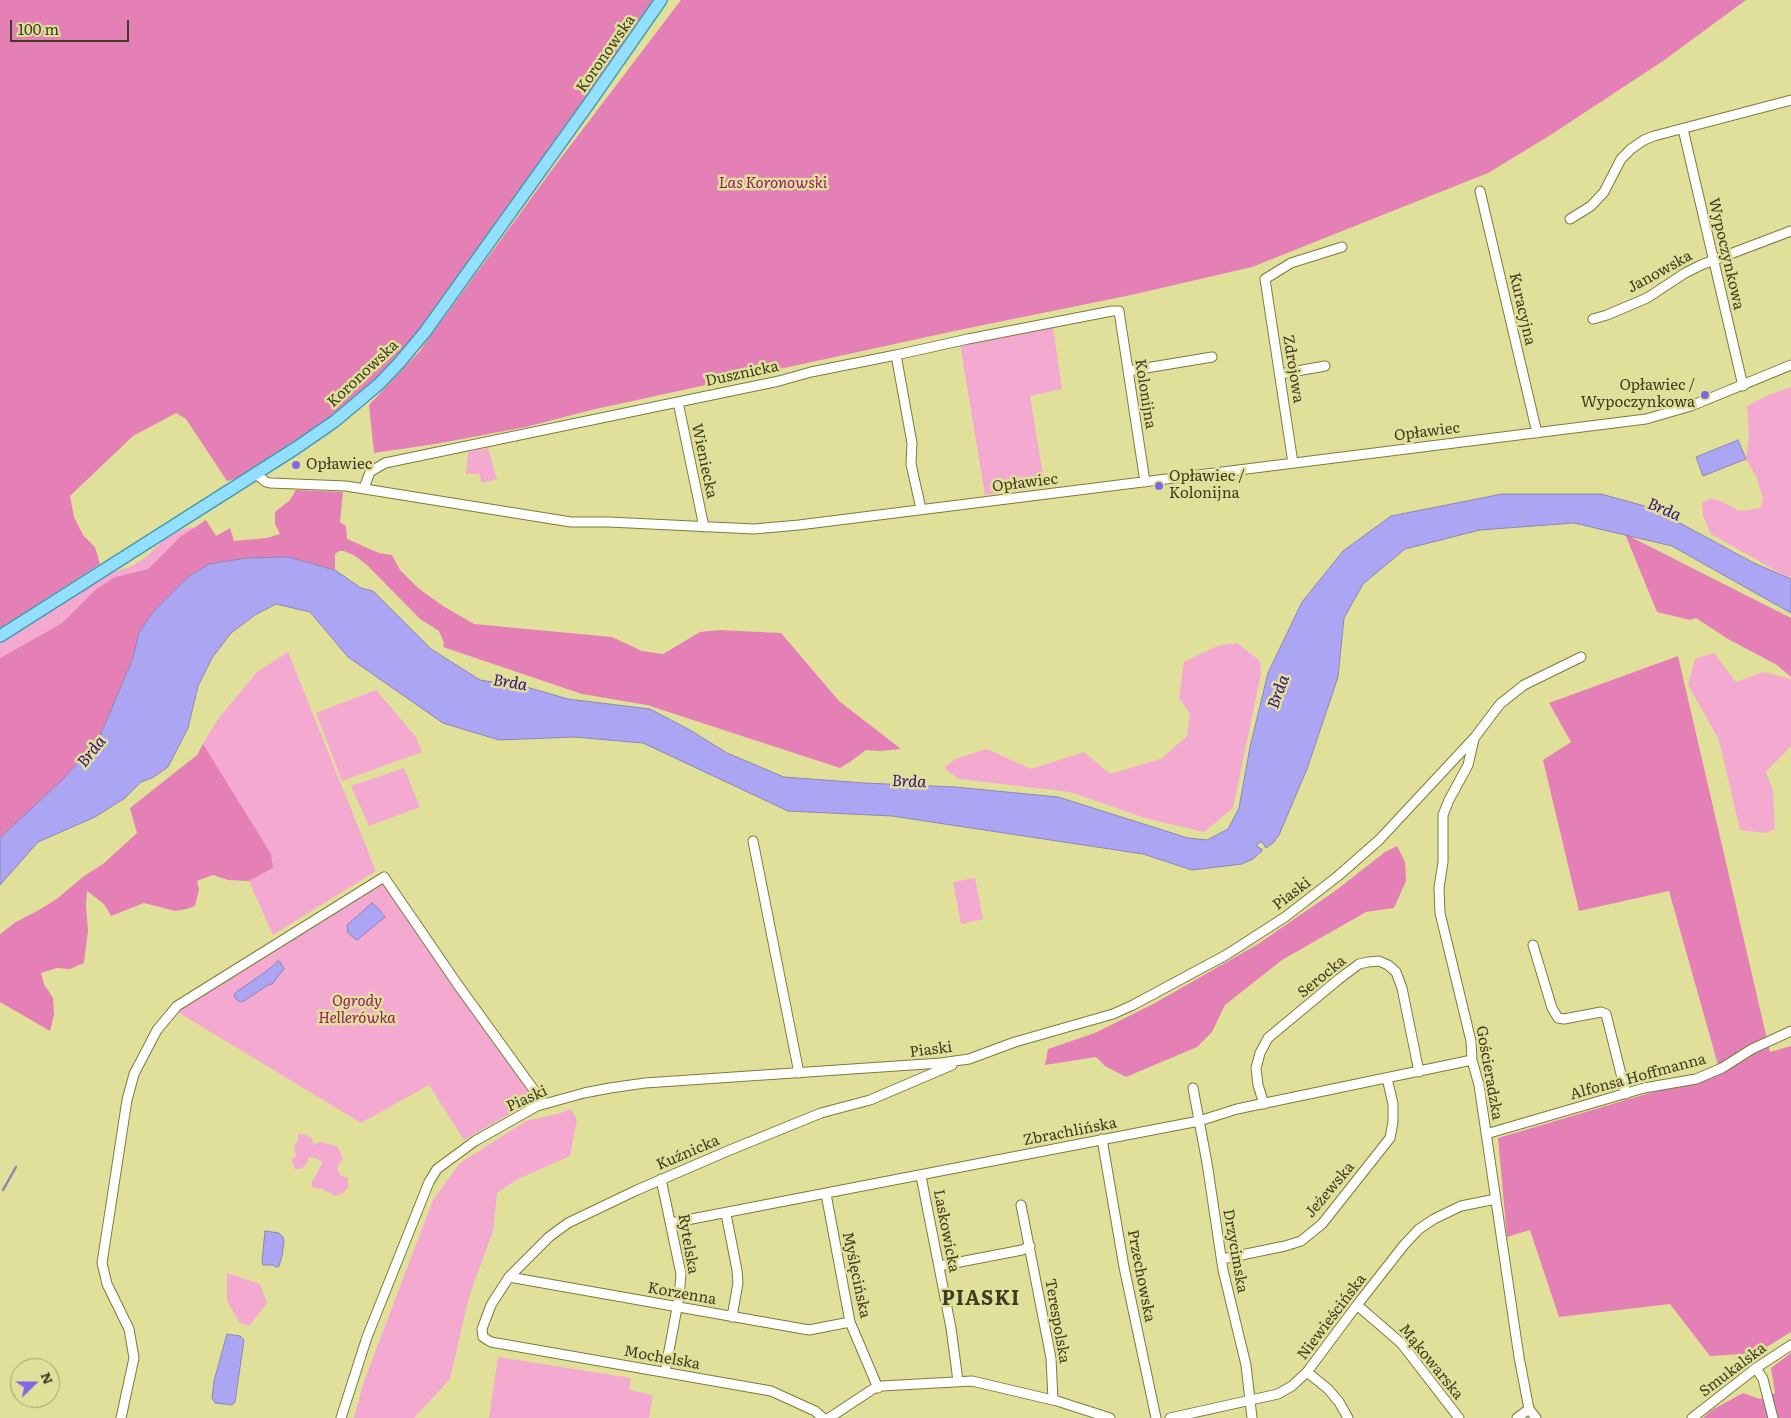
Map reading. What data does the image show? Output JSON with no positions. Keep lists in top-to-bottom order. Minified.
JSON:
{"streets":{"main road":["Koronowska"],"street":["Wypoczynkowa","Janowska","Kuracyjna","Zdrojowa","Dusznicka","Kolonijna","Opławiec","Wieniecka","Piaski","Serocka","Gościeradzka","Alfonsa Hoffmanna","Zbrachlińska","Kuźnicka","Jeżewska","Laskowicka","Rytelska","Drzycimska","Myślęcińska","Przechowska","Korzenna","Niewieścińska","Terespolska","Mochelska","Mąkowarska","Smukalska"]},"crossings":[["Koronowska","Opławiec"],["Wypoczynkowa","Janowska"],["Wypoczynkowa","Opławiec"],["Kuracyjna","Opławiec"],["Zdrojowa","Opławiec"],["Dusznicka","Kolonijna"],["Dusznicka","Opławiec"],["Dusznicka","Wieniecka"],["Kolonijna","Opławiec"],["Opławiec","Wieniecka"],["Piaski","Gościeradzka"],["Piaski","Kuźnicka"],["Serocka","Zbrachlińska"],["Gościeradzka","Alfonsa Hoffmanna"],["Gościeradzka","Zbrachlińska"],["Gościeradzka","Niewieścińska"],["Zbrachlińska","Jeżewska"],["Zbrachlińska","Laskowicka"],["Zbrachlińska","Rytelska"],["Zbrachlińska","Drzycimska"],["Zbrachlińska","Myślęcińska"],["Zbrachlińska","Przechowska"],["Kuźnicka","Rytelska"],["Kuźnicka","Korzenna"],["Kuźnicka","Mochelska"],["Jeżewska","Drzycimska"],["Rytelska","Korzenna"],["Rytelska","Mochelska"],["Drzycimska","Niewieścińska"],["Myślęcińska","Korzenna"],["Niewieścińska","Mąkowarska"]],"districts":["PIASKI"],"water":["Brda"],"parks":["Las Koronowski","Ogrody Hellerówka"],"places":["Opławiec / Wypoczynkowa","Opławiec","Opławiec / Kolonijna"],"scale_bar":"100 m","north":"right"}
